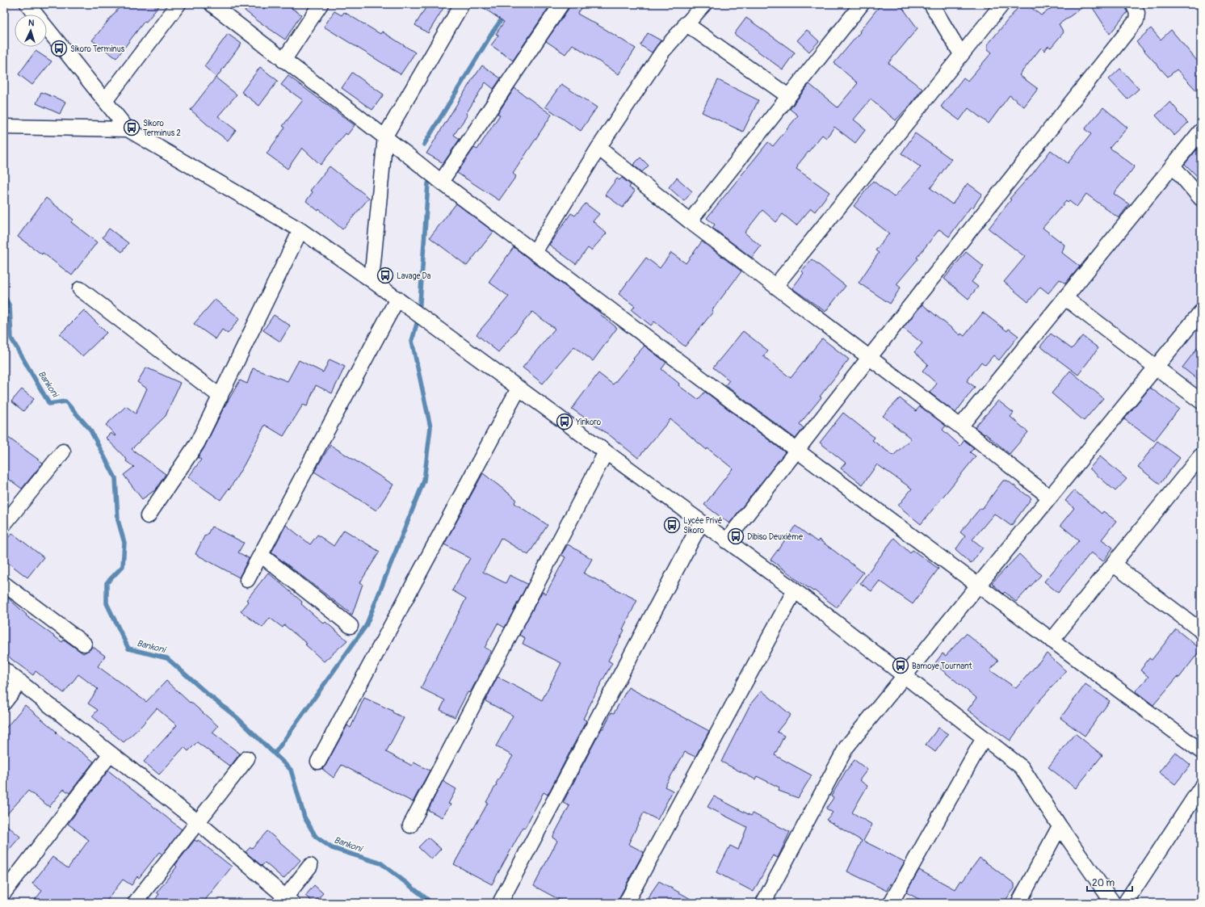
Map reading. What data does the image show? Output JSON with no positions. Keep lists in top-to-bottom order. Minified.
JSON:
{"water":["Bankoni"],"places":{"bus stop":["Sikoro Terminus","Sikoro Terminus 2","Lavage Da","Yirikoro","Lycée Privé Sikoro","Dibiso Deuxième","Bamoye Tournant"]},"scale_bar":"20 m","north":"top"}
